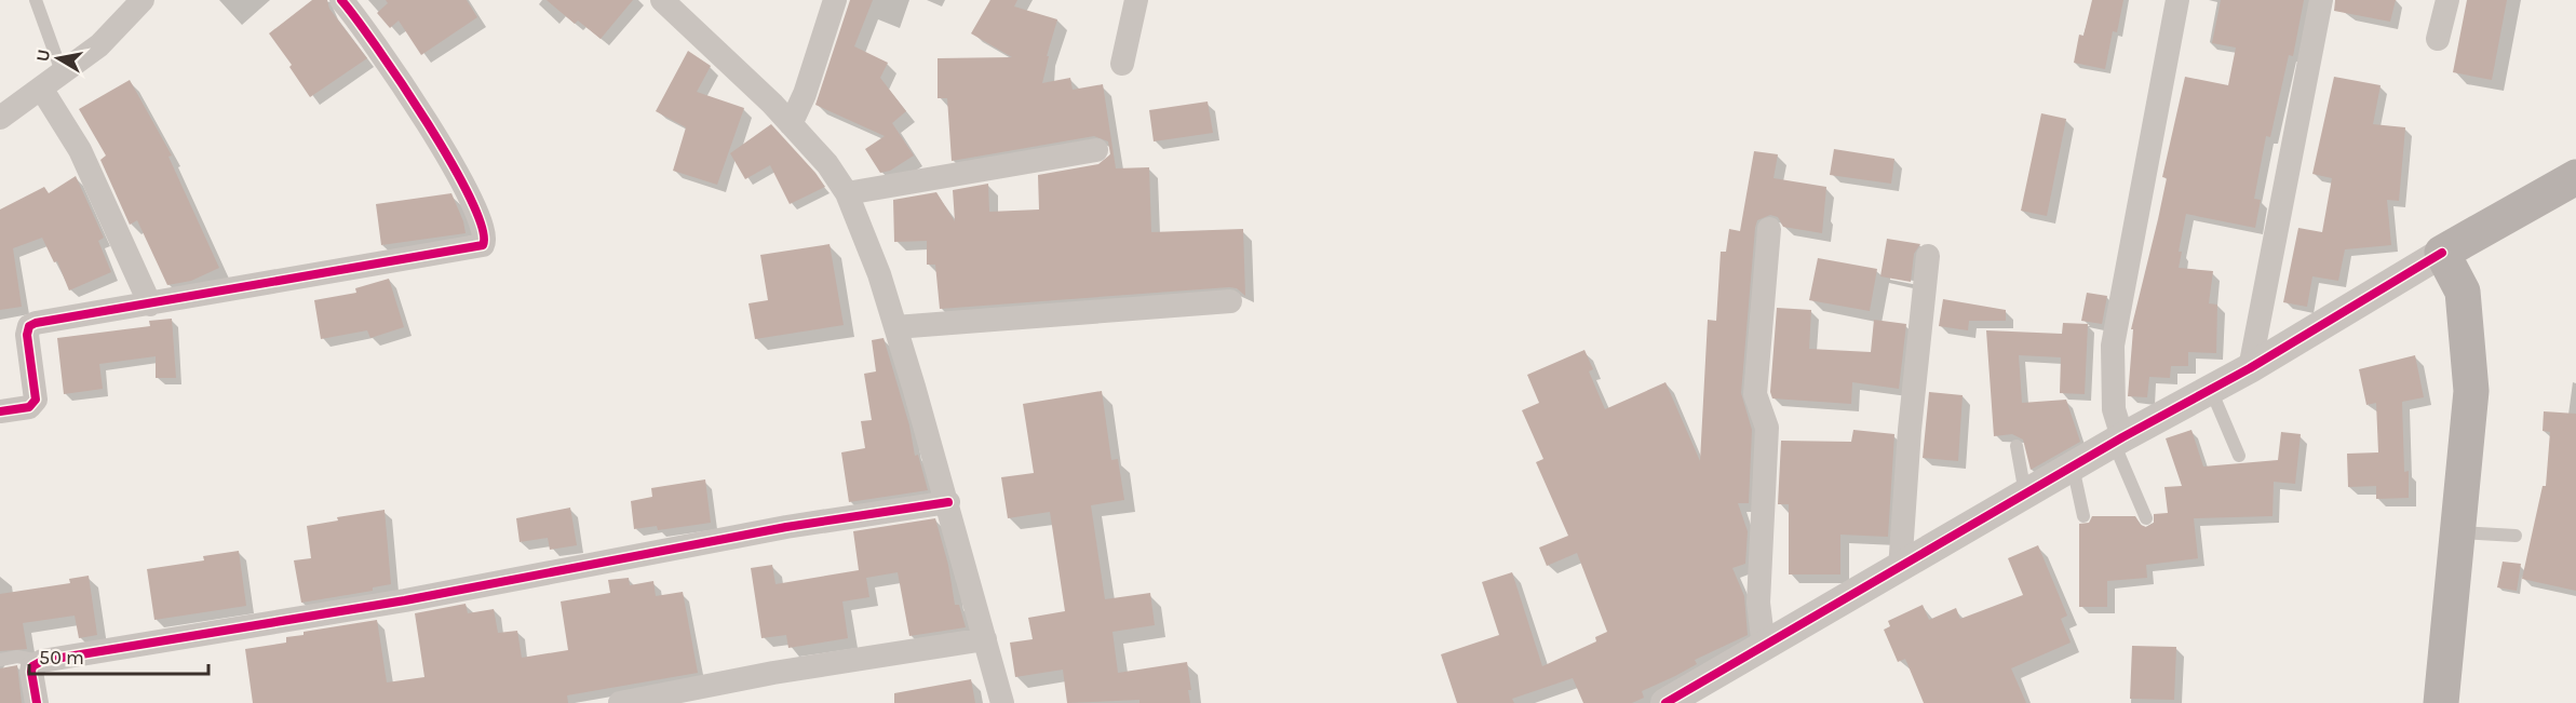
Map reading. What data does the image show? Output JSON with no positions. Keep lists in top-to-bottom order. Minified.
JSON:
{"scale_bar":"50 m","north":"left"}
